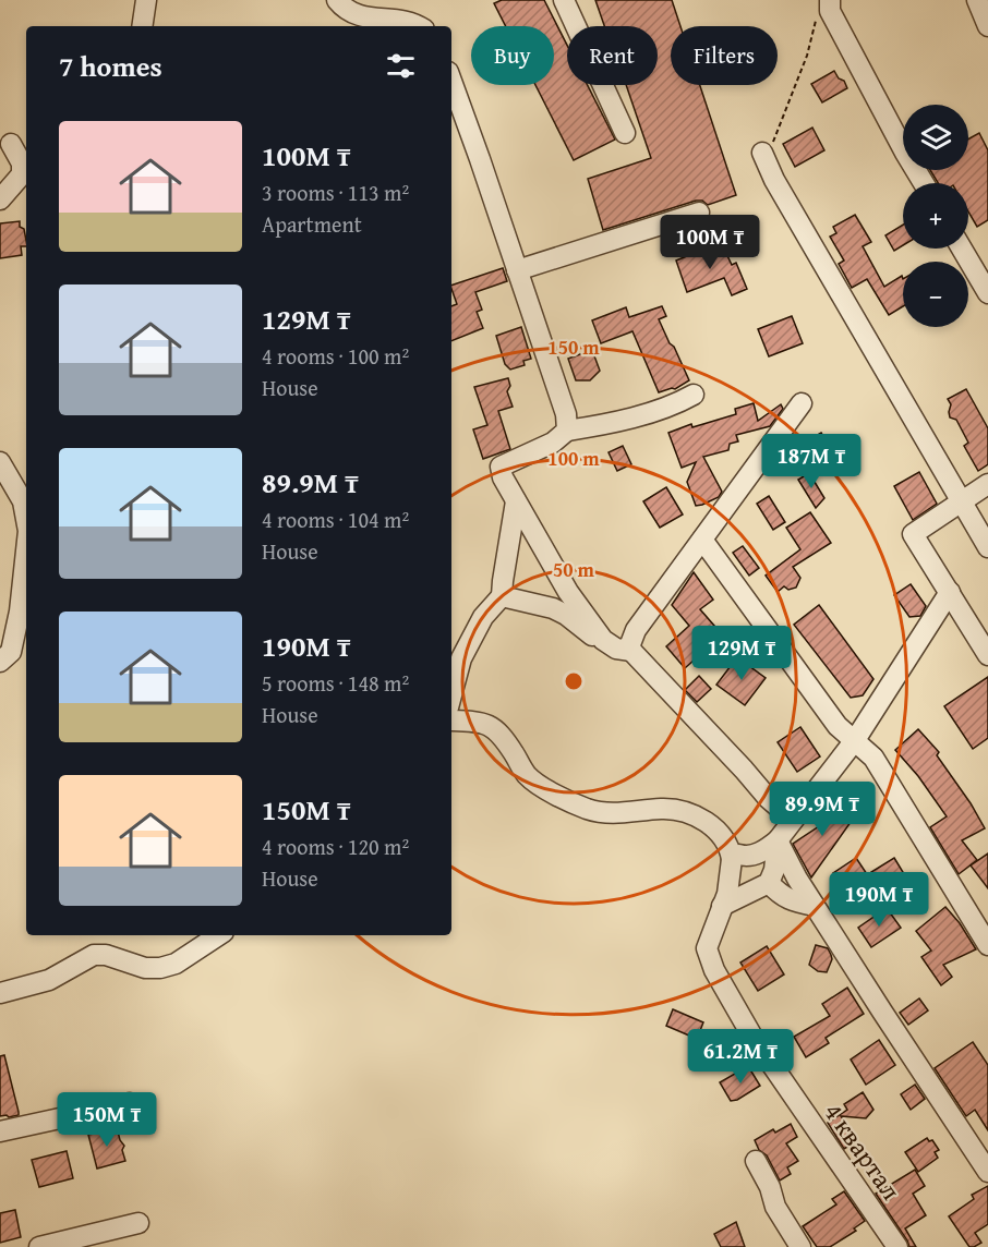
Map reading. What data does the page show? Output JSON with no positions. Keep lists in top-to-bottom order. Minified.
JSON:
{"streets":{"street":["4 квартал"]},"page":{"chip":["Buy","Rent","Filters"],"heading":"7 homes","map_buttons":["+","−"],"list":[{"name":"100M ₸","note":"3 rooms · 113 m² · Apartment"},{"name":"129M ₸","note":"4 rooms · 100 m² · House"},{"name":"89.9M ₸","note":"4 rooms · 104 m² · House"},{"name":"190M ₸","note":"5 rooms · 148 m² · House"},{"name":"150M ₸","note":"4 rooms · 120 m² · House"}],"price":["100M ₸","187M ₸","129M ₸","89.9M ₸","190M ₸","61.2M ₸","150M ₸"]},"rings":["150 m","100 m","50 m"]}
